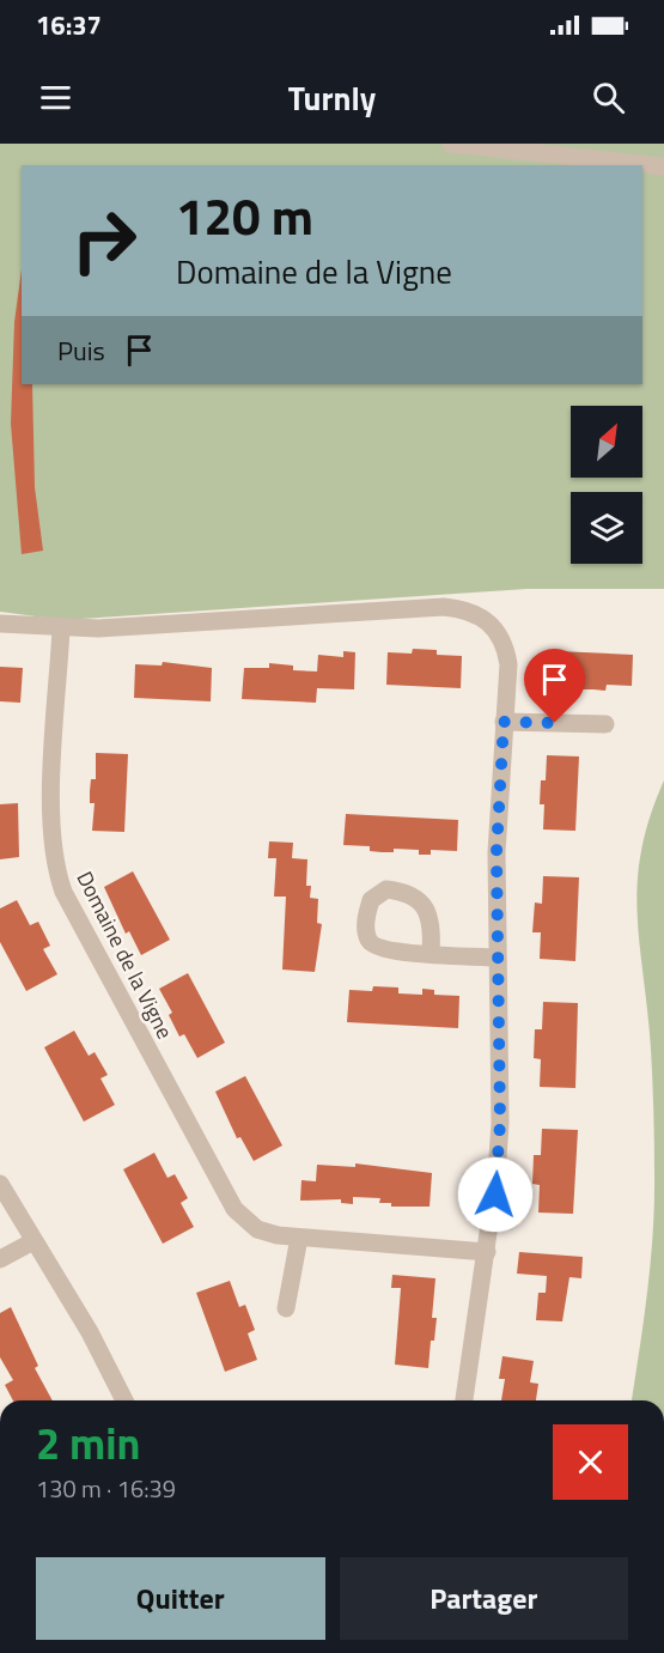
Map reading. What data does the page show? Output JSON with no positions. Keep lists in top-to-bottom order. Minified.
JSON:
{"streets":{"street":["Domaine de la Vigne"]},"north":"top right","page":{"status":"16:37","header":"Turnly","turn":["120 m","Domaine de la Vigne"],"then":"Puis","heading":["2 min","130 m · 16:39"],"buttons":["Quitter","Partager"]}}
